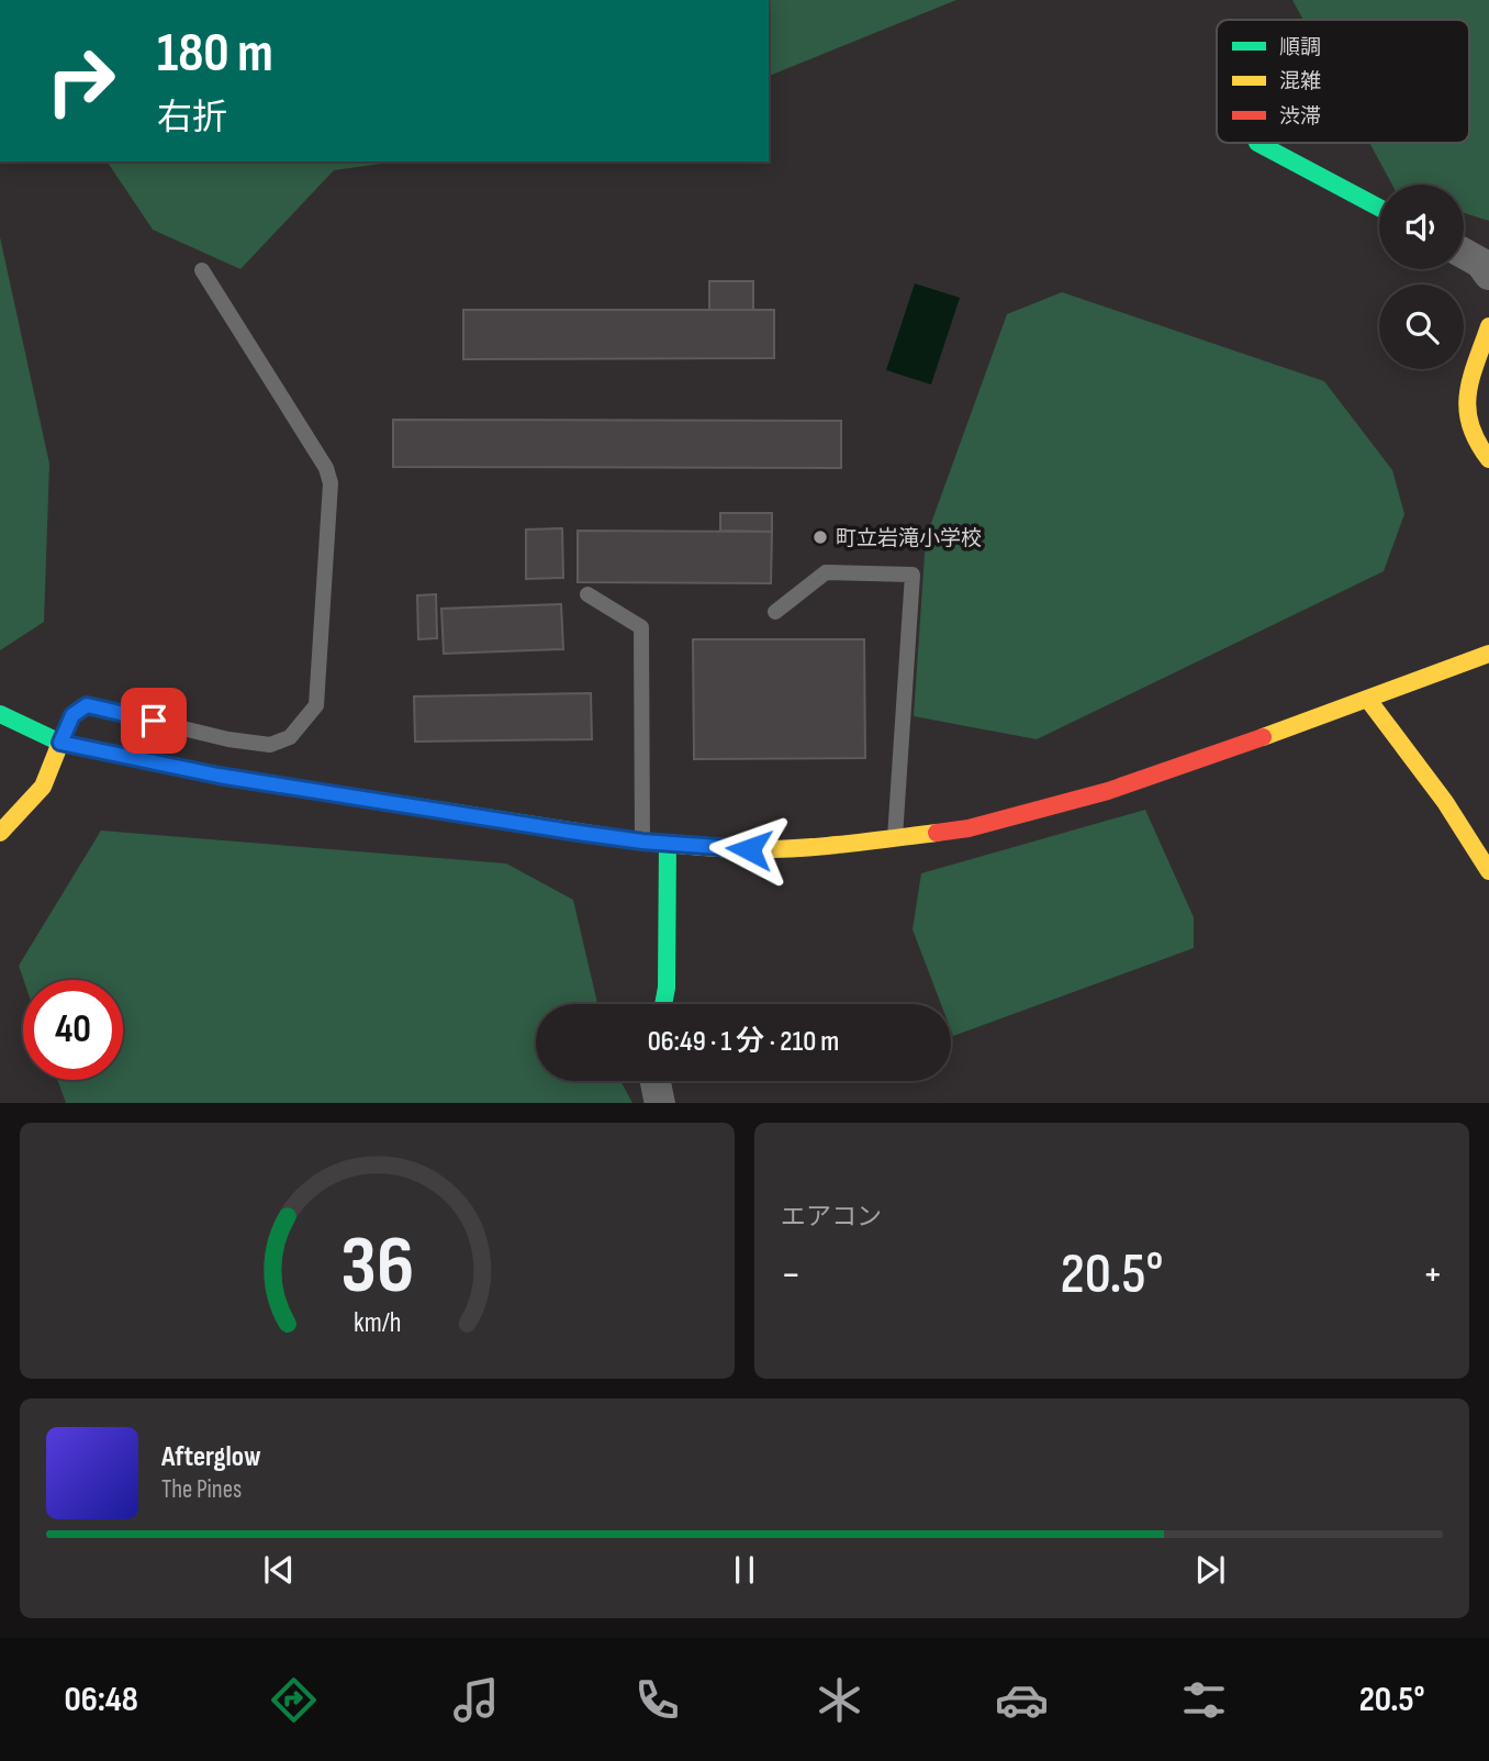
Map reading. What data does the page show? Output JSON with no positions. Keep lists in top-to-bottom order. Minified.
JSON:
{"places":["町立岩滝小学校"],"legend":["順調","混雑","渋滞"],"page":{"turn":["180 m","右折"],"limit":"40","trip":"06:49 · 1 分 · 210 m","tile":"エアコン","heat":["−","20.5°","+"],"song":["Afterglow","The Pines"],"tabs":["06:48","20.5°"],"gauge":["36","km/h"]}}
